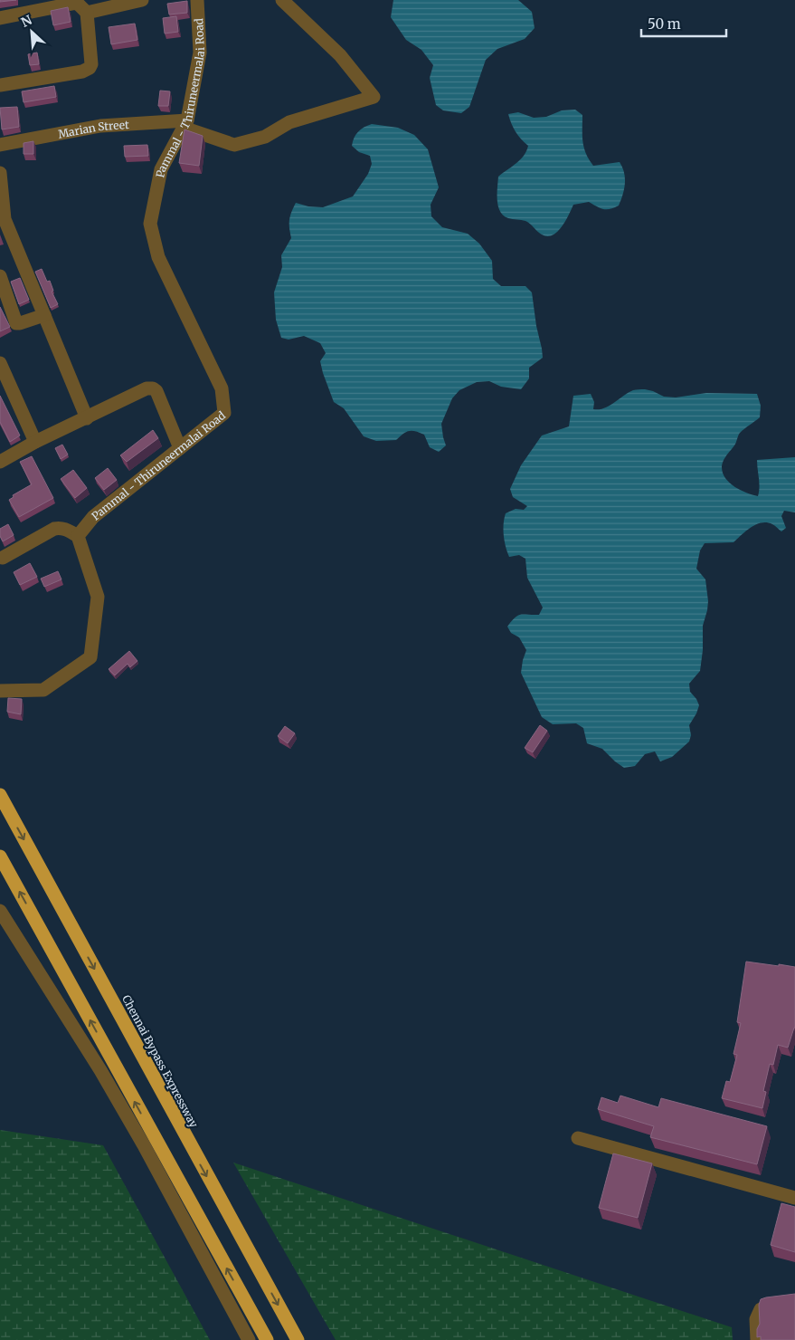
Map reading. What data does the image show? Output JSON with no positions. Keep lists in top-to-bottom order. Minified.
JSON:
{"streets":{"highway":["Chennai Bypass Expressway"],"street":["Pammal - Thiruneermalai Road","Marian Street"]},"crossings":[["Pammal - Thiruneermalai Road","Marian Street"]],"scale_bar":"50 m","north":"top left"}
